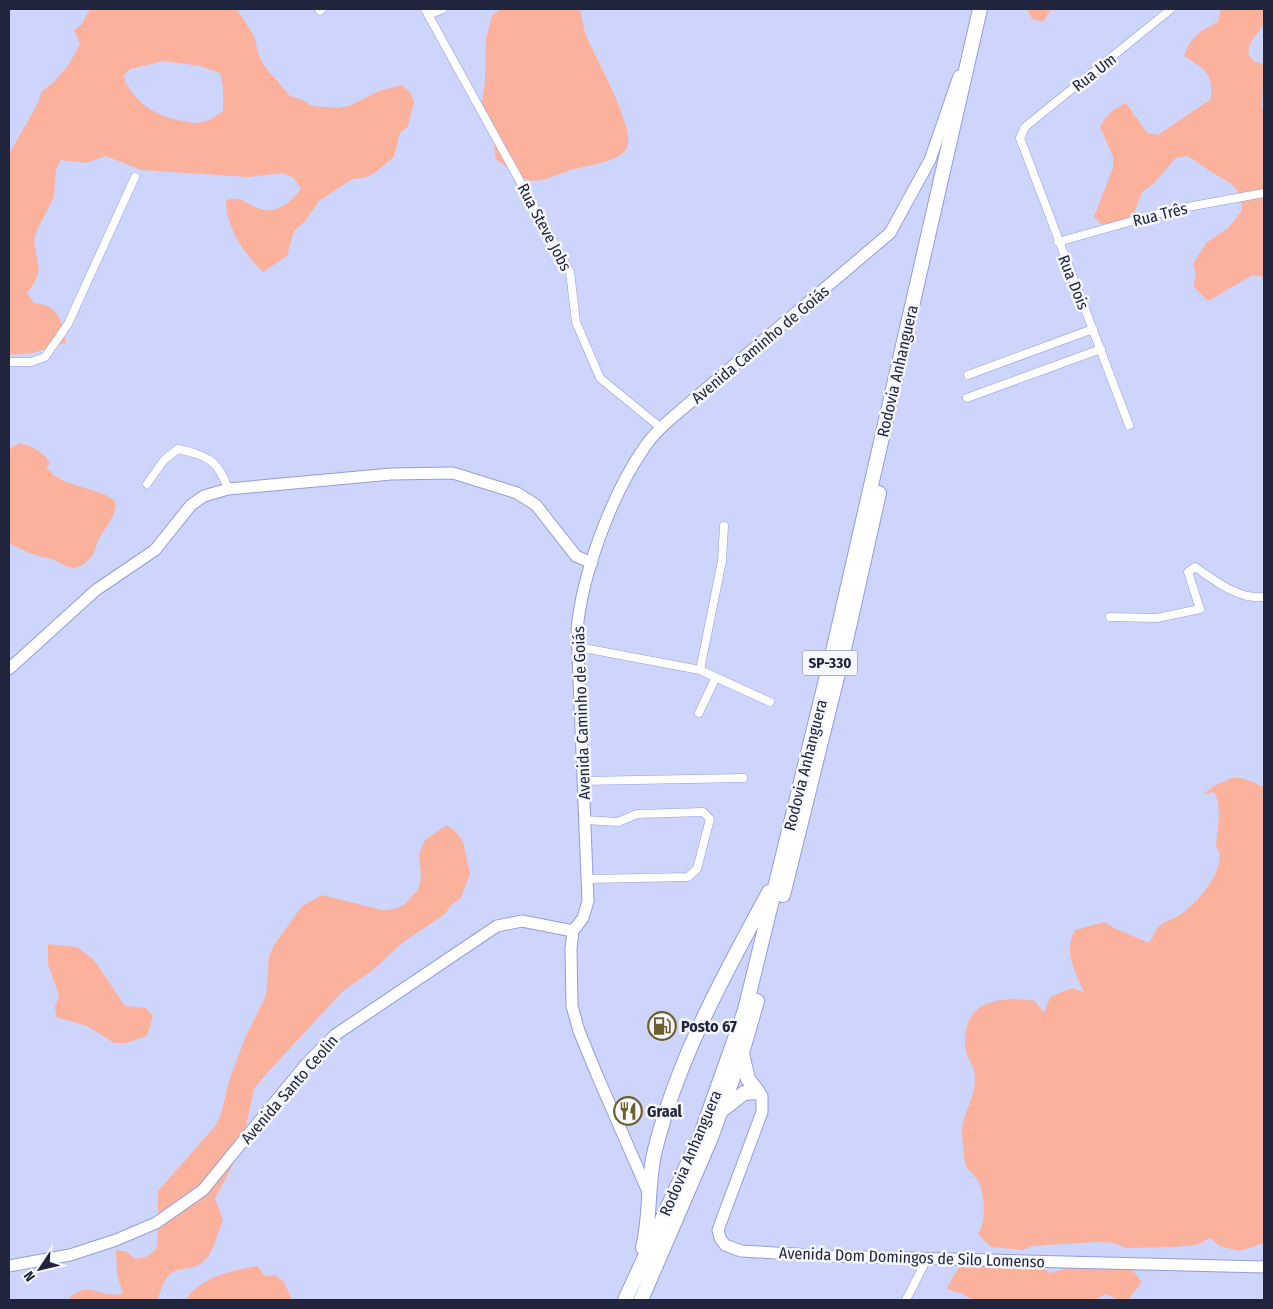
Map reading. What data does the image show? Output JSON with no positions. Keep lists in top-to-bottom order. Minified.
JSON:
{"streets":{"highway":["Rodovia Anhanguera","SP-330"],"street":["Rua Um","Rua Três","Rua Steve Jobs","Rua Dois","Avenida Caminho de Goiás","Avenida Santo Ceolin","Avenida Dom Domingos de Silo Lomenso"]},"crossings":[["Rua Um","Rua Dois"],["Rua Três","Rua Dois"],["Rua Steve Jobs","Avenida Caminho de Goiás"],["Avenida Caminho de Goiás","Rodovia Anhanguera"],["Avenida Caminho de Goiás","Avenida Santo Ceolin"]],"places":{"fuel station":["Posto 67"],"restaurant":["Graal"]},"north":"bottom left"}
